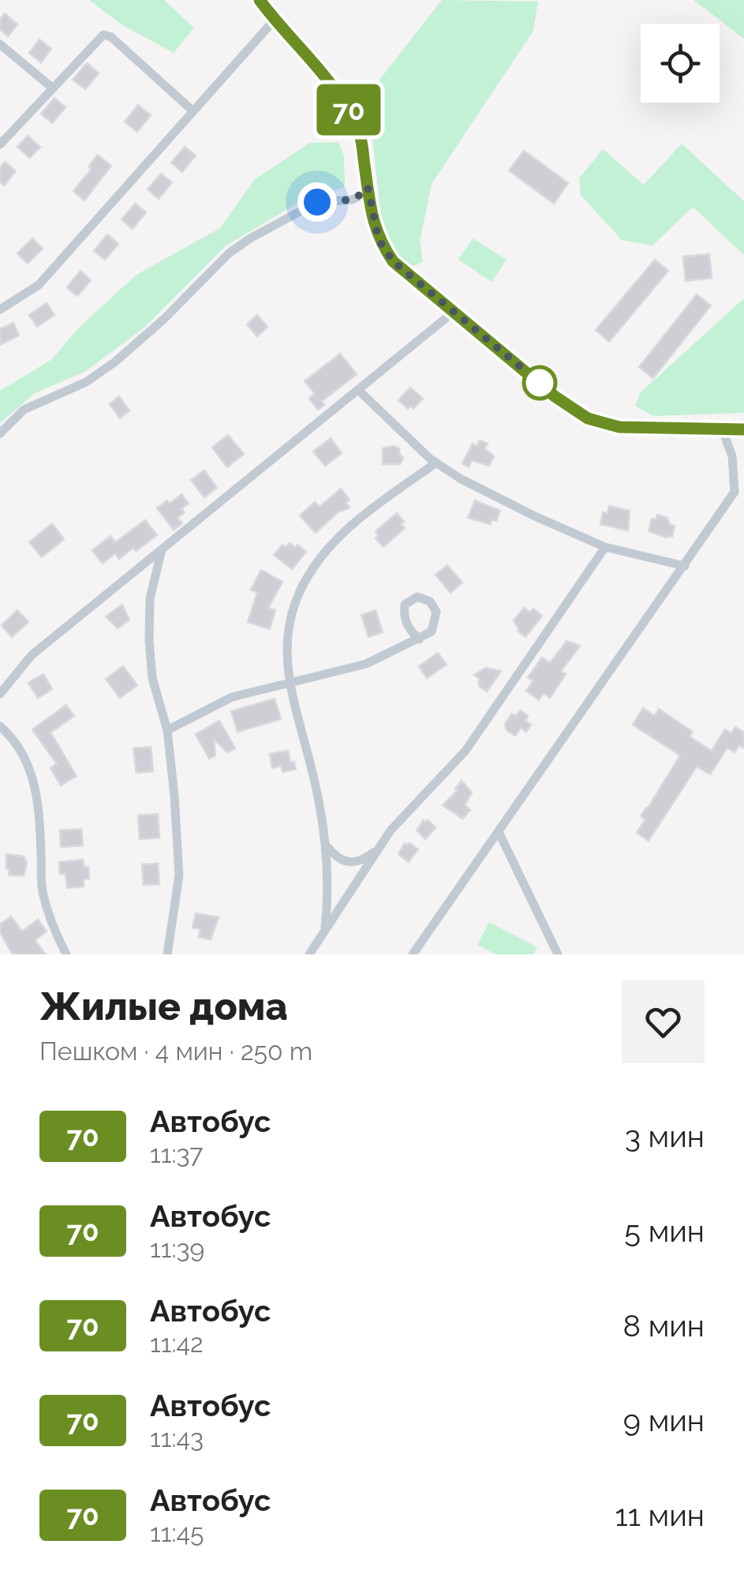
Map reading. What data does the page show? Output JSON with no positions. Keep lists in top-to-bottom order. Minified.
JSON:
{"lines":["bus line 70"],"page":{"on_map":"70","heading":["Жилые дома","Пешком · 4 мин · 250 m"],"list":[{"mark":"70","name":"Автобус","note":"11:37","value":"3 мин"},{"mark":"70","name":"Автобус","note":"11:39","value":"5 мин"},{"mark":"70","name":"Автобус","note":"11:42","value":"8 мин"},{"mark":"70","name":"Автобус","note":"11:43","value":"9 мин"},{"mark":"70","name":"Автобус","note":"11:45","value":"11 мин"}]}}
